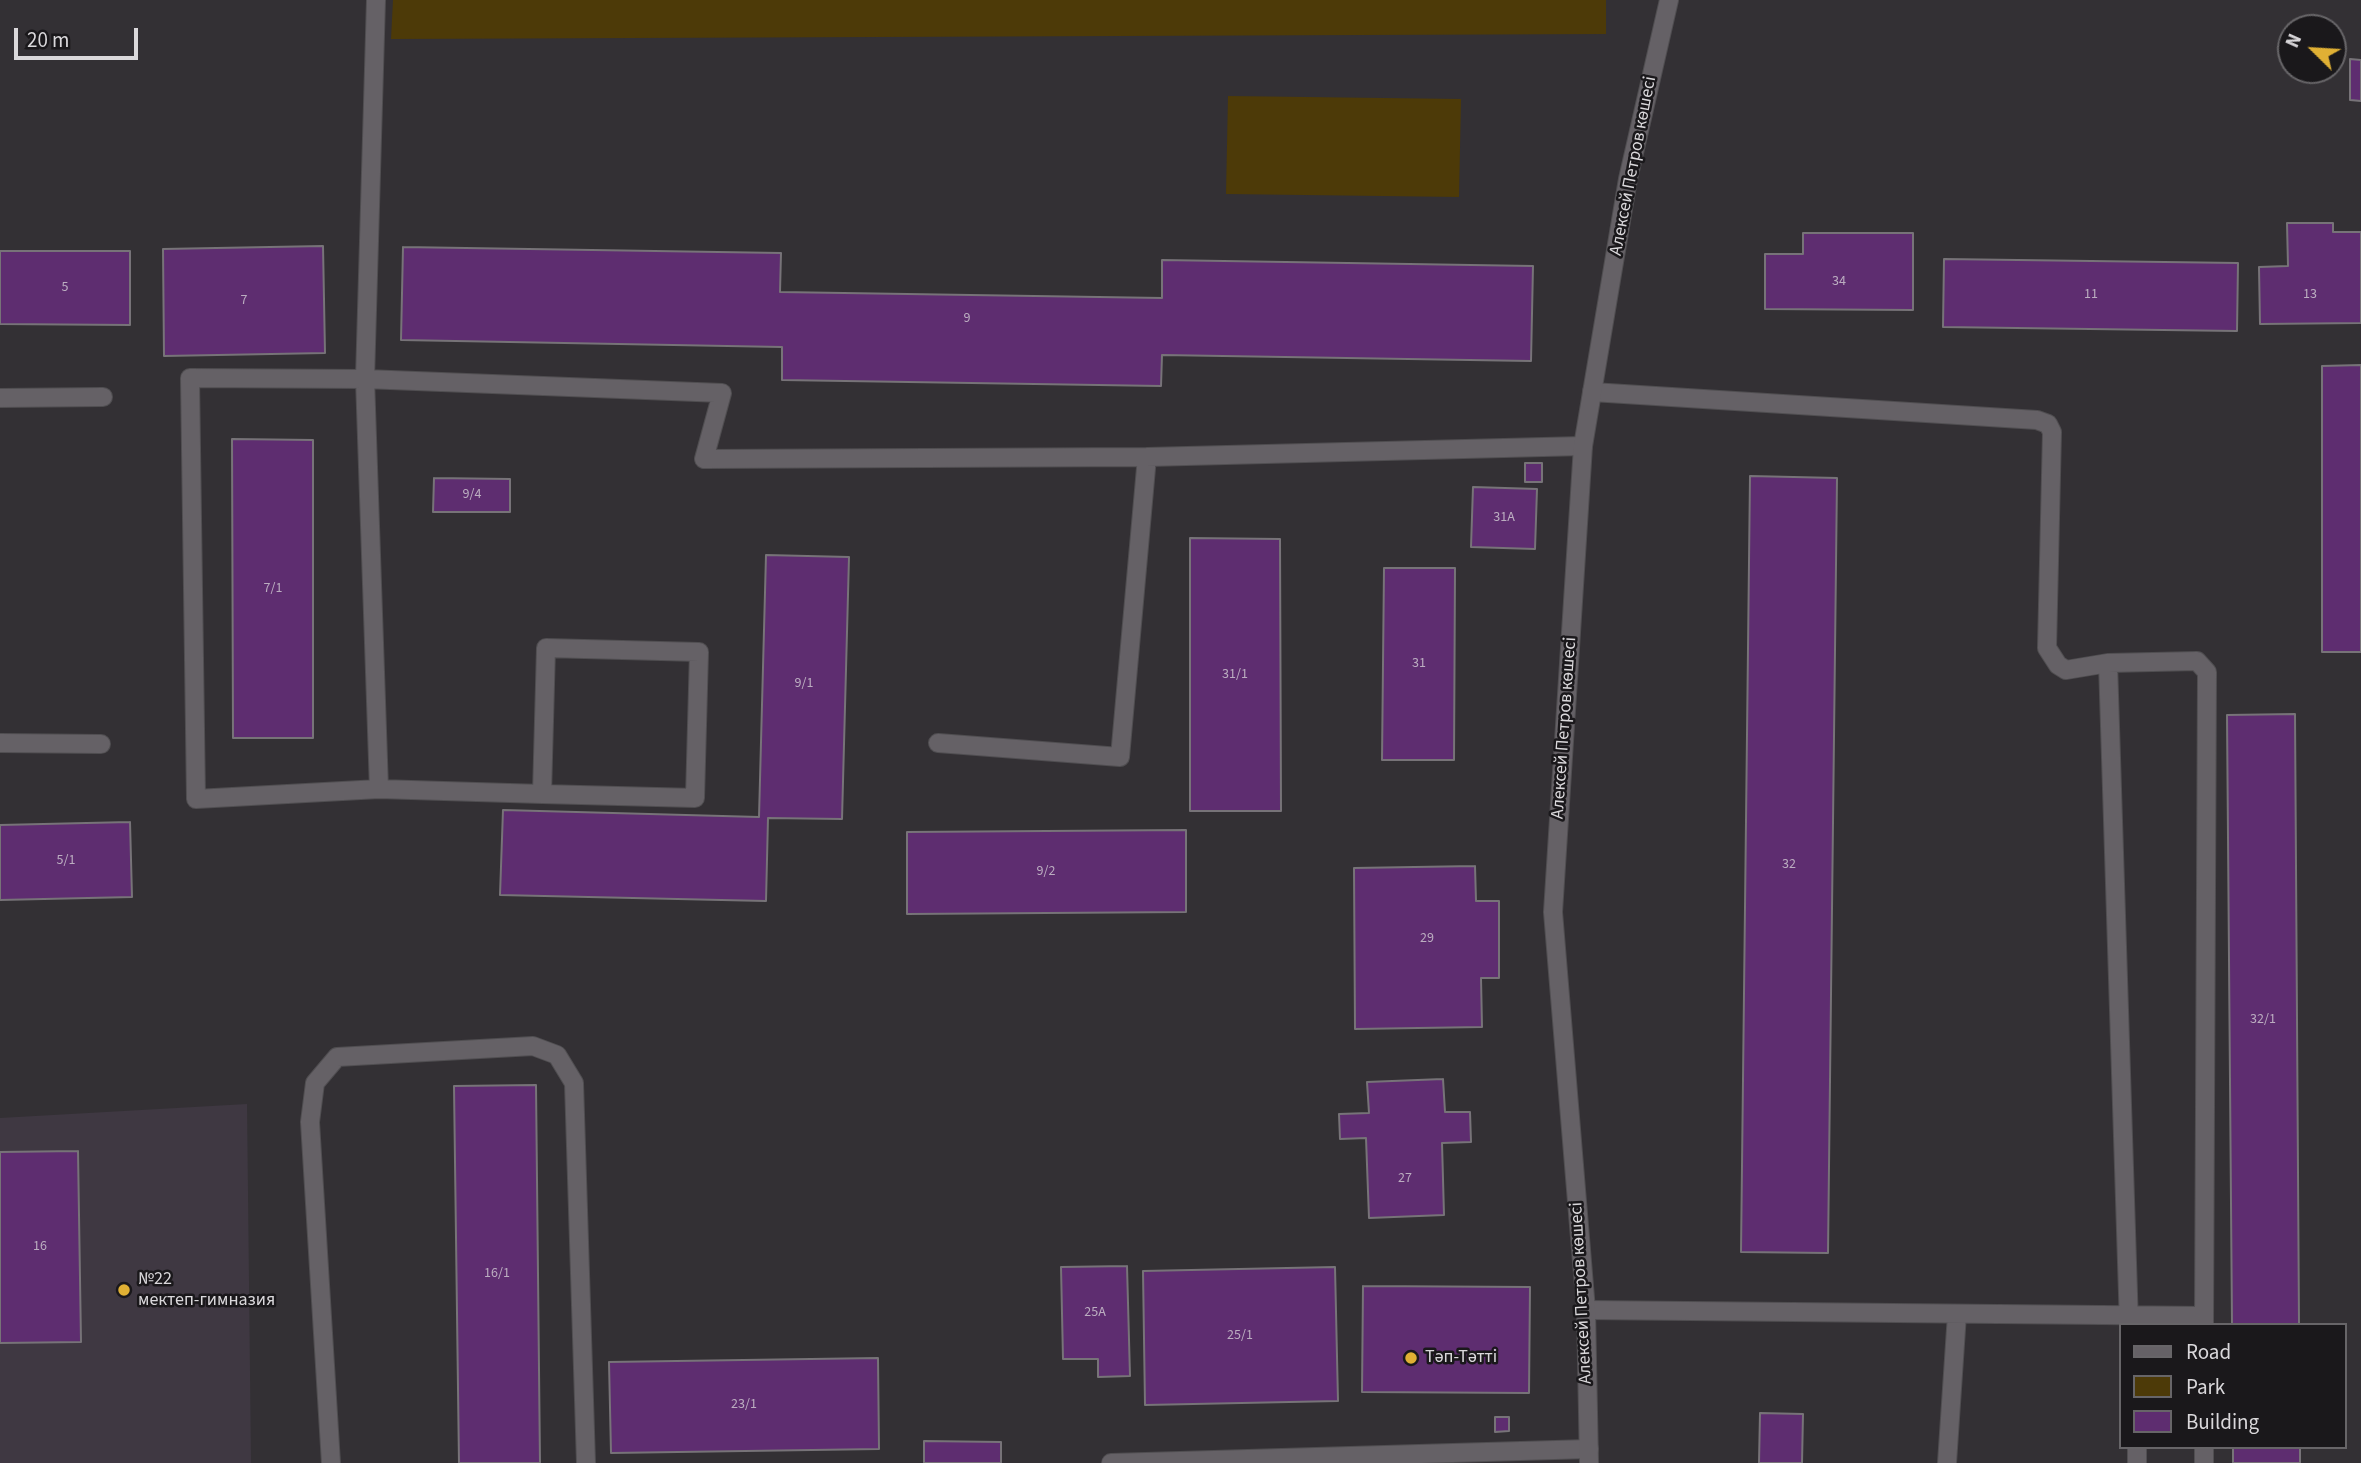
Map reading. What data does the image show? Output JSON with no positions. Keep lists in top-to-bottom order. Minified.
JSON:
{"streets":{"street":["Алексей Петров көшесі"]},"places":["№22 мектеп-гимназия","Тәп-Тәтті"],"house_numbers":["34","5","11","13","7","9","9/4","31А","7/1","31","31/1","9/1","5/1","32","9/2","29","32/1","27","16","16/1","25А","25/1","23/1"],"legend":["Road","Park","Building"],"scale_bar":"20 m","north":"top left"}
